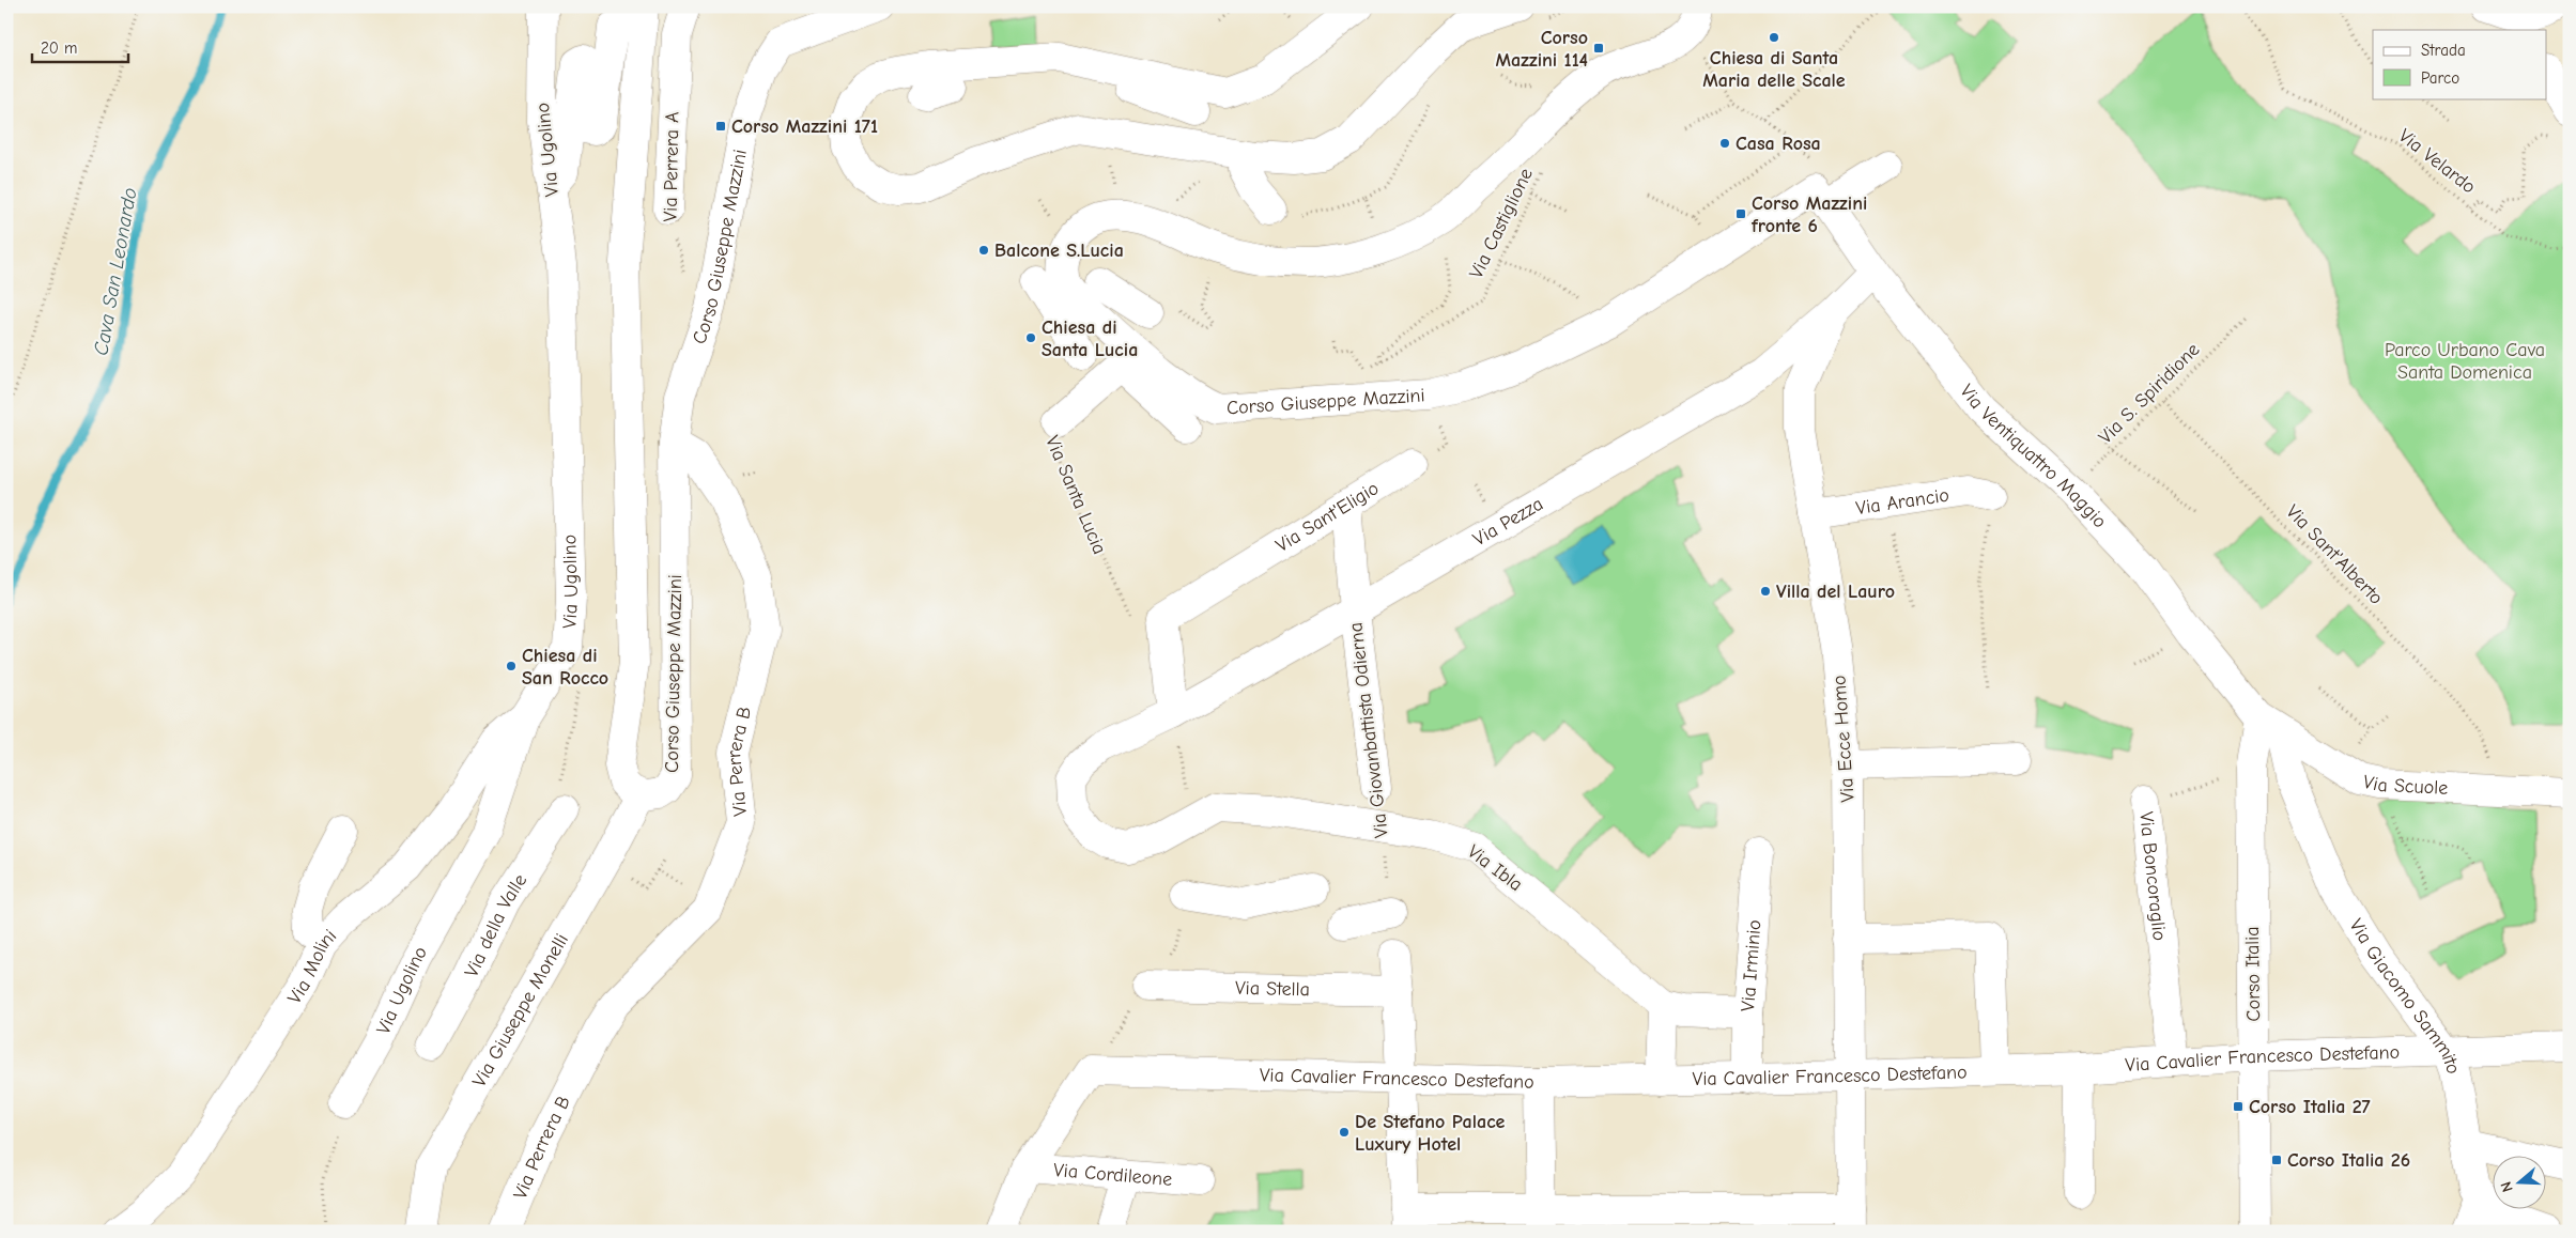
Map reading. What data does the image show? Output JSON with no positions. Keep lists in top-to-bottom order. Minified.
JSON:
{"streets":{"street":["Via Ugolino","Via Perrera A","Corso Giuseppe Mazzini","Via Ventiquattro Maggio","Via Santa Lucia","Via Arancio","Via Sant'Eligio","Via Pezza","Via Giovanbattista Odierna","Via Ecce Homo","Via Perrera B","Via Scuole","Via Ibla","Via Boncoraglio","Via della Valle","Via Irminio","Via Molini","Corso Italia","Via Stella","Via Giacomo Sammito","Via Giuseppe Monelli","Via Cavalier Francesco Destefano","Via Cordileone"],"path":["Via Velardo","Via Castiglione","Via S. Spiridione","Via Sant'Alberto"]},"crossings":[["Via Ugolino","Via Molini"],["Via Perrera A","Corso Giuseppe Mazzini"],["Corso Giuseppe Mazzini","Via Ventiquattro Maggio"],["Corso Giuseppe Mazzini","Via Perrera B"],["Corso Giuseppe Mazzini","Via Giuseppe Monelli"],["Via S. Spiridione","Via Ventiquattro Maggio"],["Via S. Spiridione","Via Sant'Alberto"],["Via Ventiquattro Maggio","Via Ecce Homo"],["Via Ventiquattro Maggio","Via Scuole"],["Via Ventiquattro Maggio","Corso Italia"],["Via Ventiquattro Maggio","Via Giacomo Sammito"],["Via Santa Lucia","Via Sant'Eligio"],["Via Arancio","Via Ecce Homo"],["Via Sant'Eligio","Via Giovanbattista Odierna"],["Via Pezza","Via Giovanbattista Odierna"],["Via Pezza","Via Ecce Homo"],["Via Pezza","Via Ibla"],["Via Giovanbattista Odierna","Via Ibla"],["Via Ecce Homo","Via Cavalier Francesco Destefano"],["Via Scuole","Corso Italia"],["Via Scuole","Via Giacomo Sammito"],["Via Boncoraglio","Corso Italia"],["Via Boncoraglio","Via Cavalier Francesco Destefano"],["Via Irminio","Via Cavalier Francesco Destefano"],["Corso Italia","Via Giacomo Sammito"],["Corso Italia","Via Cavalier Francesco Destefano"],["Via Giacomo Sammito","Via Cavalier Francesco Destefano"],["Via Cavalier Francesco Destefano","Via Cordileone"]],"water":["Cava San Leonardo"],"parks":["Parco Urbano Cava Santa Domenica"],"places":{"other":["Chiesa di Santa Maria delle Scale","Casa Rosa","Balcone S.Lucia","Chiesa di Santa Lucia","Villa del Lauro","Chiesa di San Rocco","De Stefano Palace Luxury Hotel"],"transit":["Corso Mazzini 114","Corso Mazzini 171","Corso Mazzini fronte 6","Corso Italia 27","Corso Italia 26"]},"legend":["Strada","Parco"],"scale_bar":"20 m","north":"left"}
